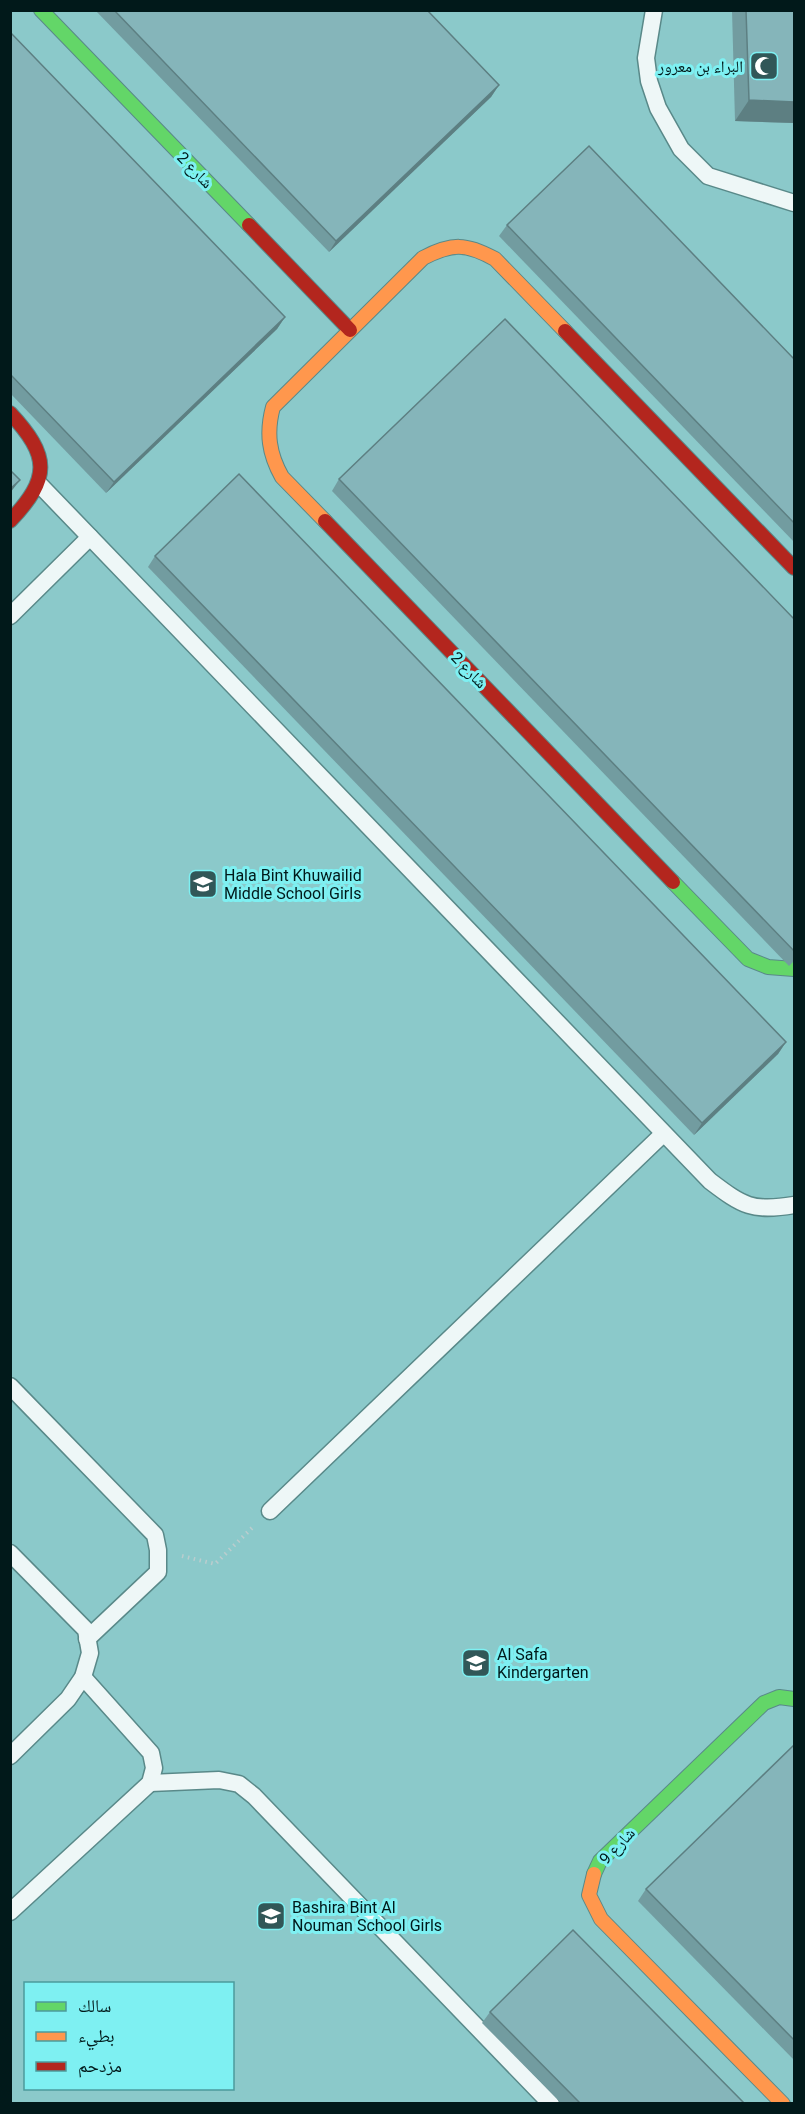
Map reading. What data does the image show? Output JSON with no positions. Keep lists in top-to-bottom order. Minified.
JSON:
{"streets":{"street":["شارع 2","شارع 9"]},"places":{"mosque":["البراء بن معرور"],"school or university":["Hala Bint Khuwailid Middle School Girls","Al Safa Kindergarten","Bashira Bint Al Nouman School Girls"]},"legend":["سالك","بطيء","مزدحم"]}
